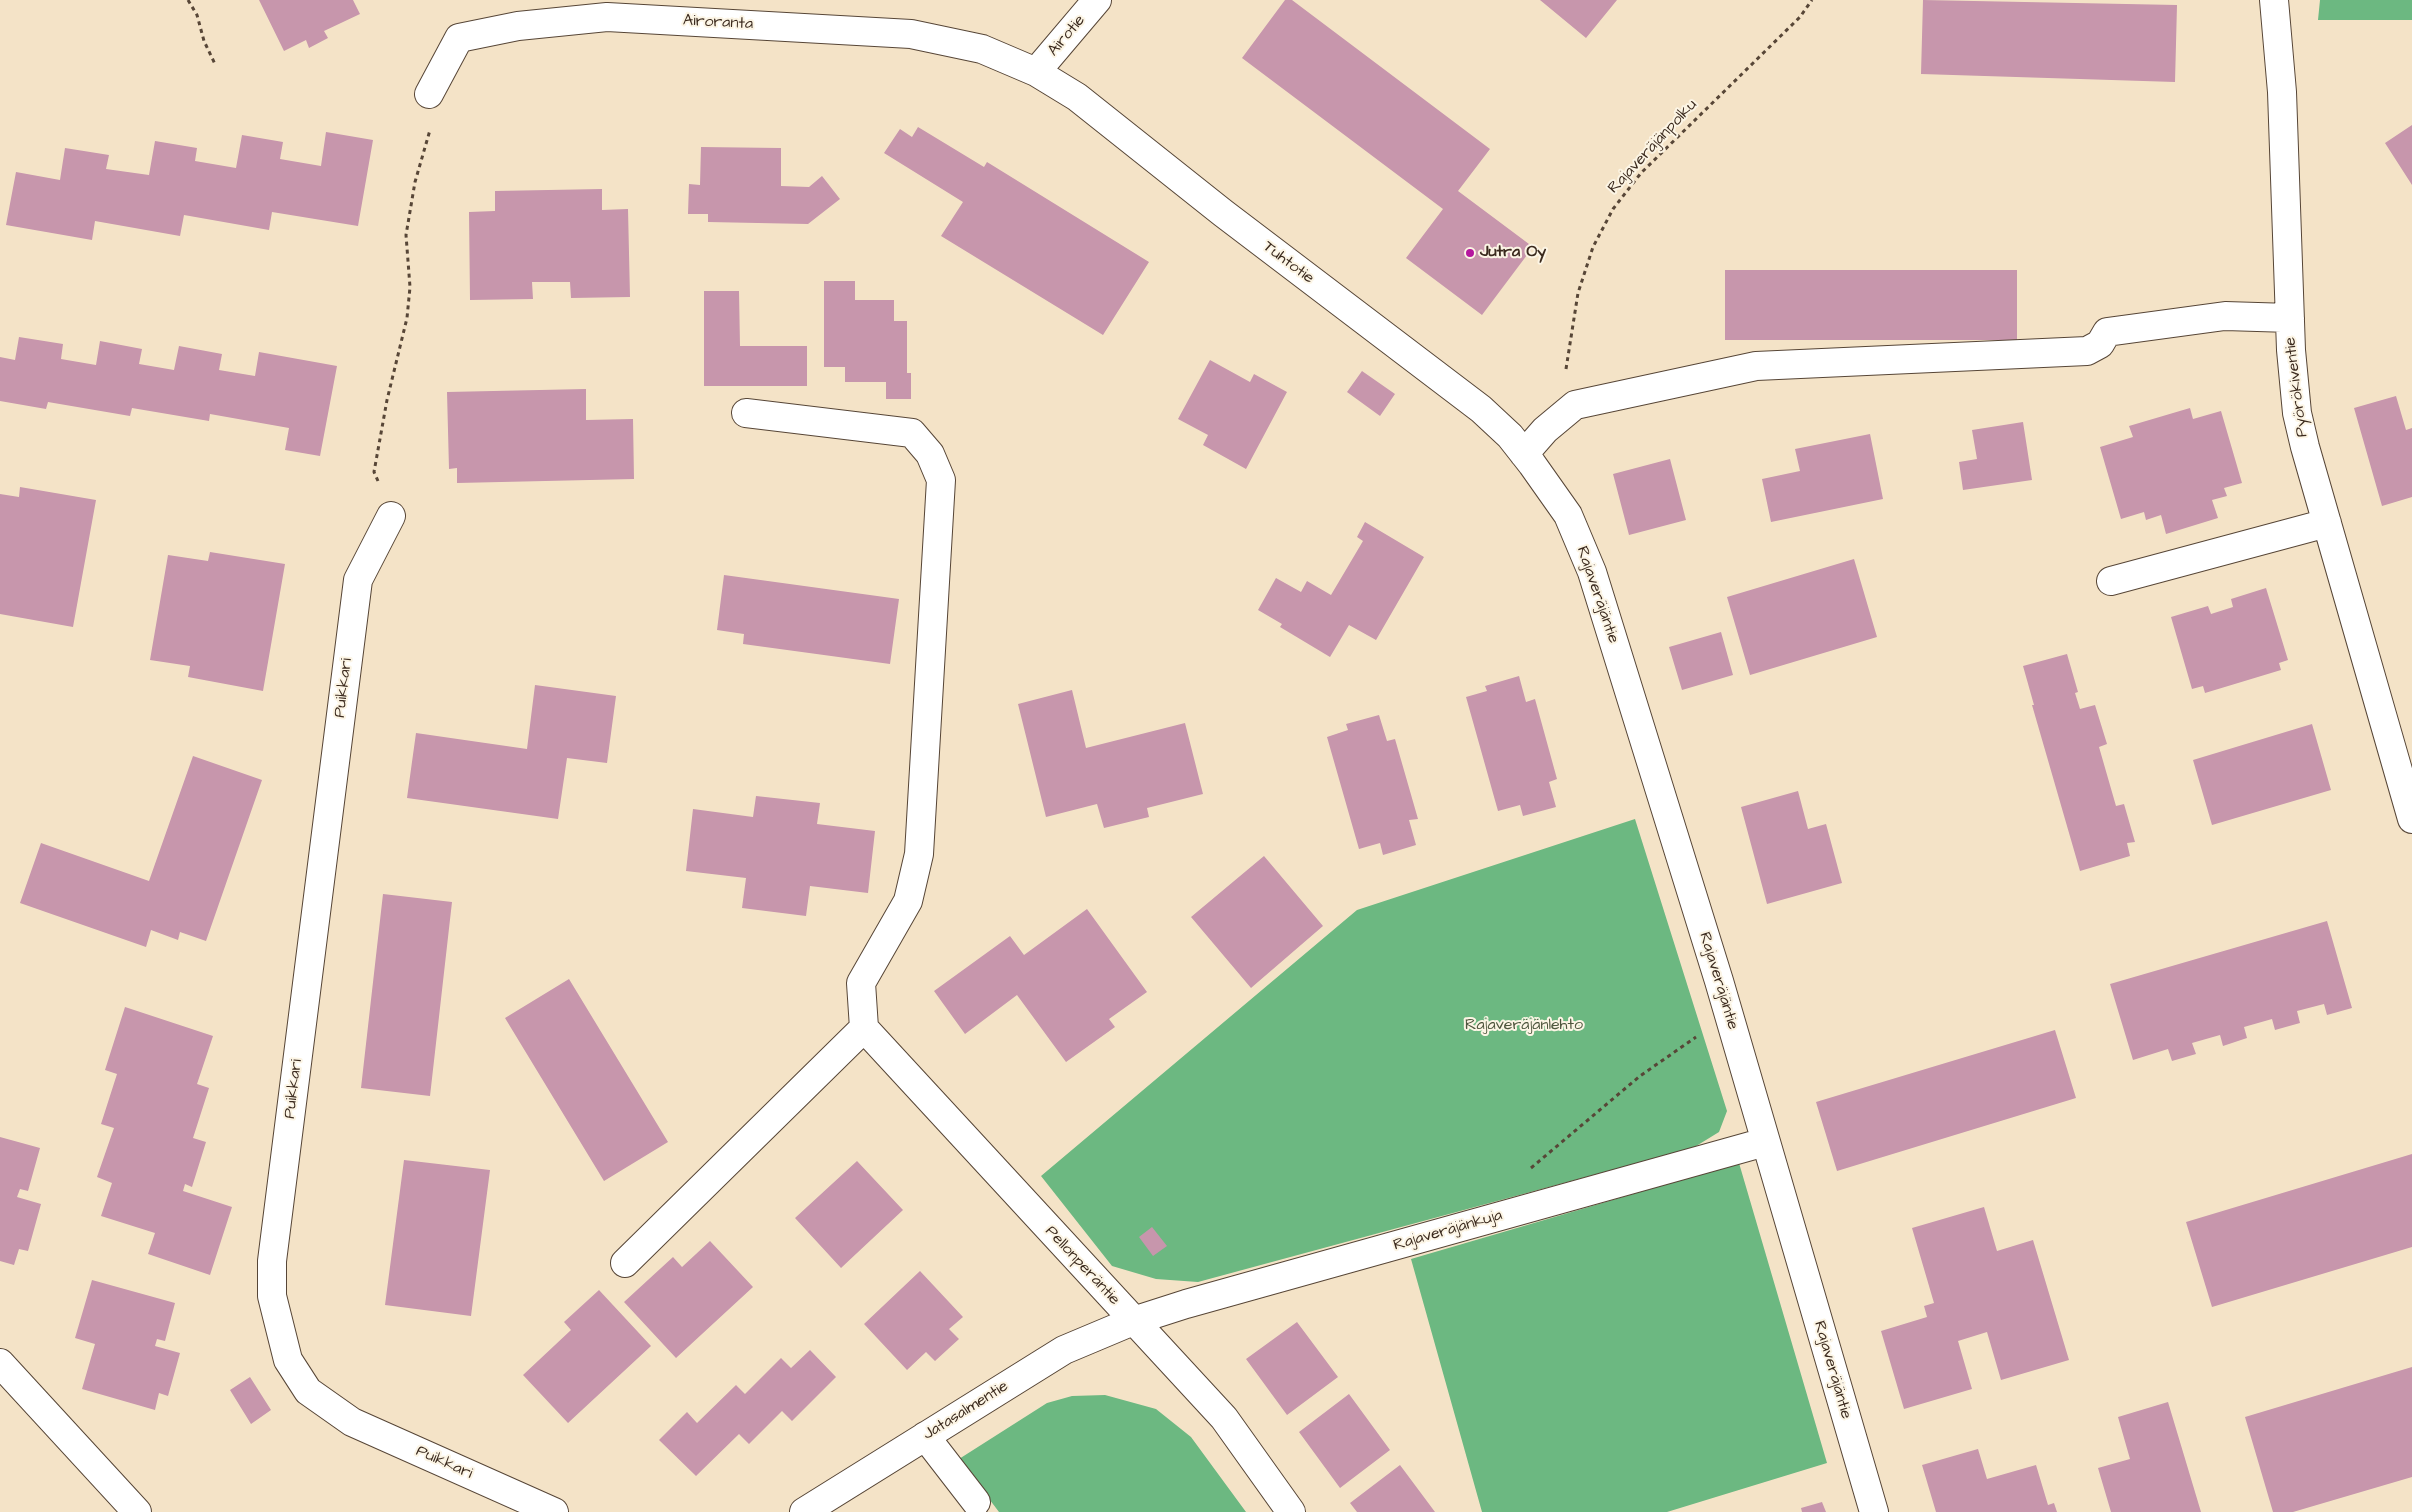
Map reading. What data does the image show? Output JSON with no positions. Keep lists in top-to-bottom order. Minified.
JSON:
{"streets":{"street":["Airoranta","Airotie","Tuhtotie","Pyörökiventie","Rajaveräjäntie","Puikkari","Rajaveräjänkuja","Pellonperäntie","Jatasalmentie"],"path":["Rajaveräjänpolku"]},"crossings":[["Airoranta","Airotie"],["Airoranta","Tuhtotie"],["Airotie","Tuhtotie"],["Tuhtotie","Rajaveräjäntie"],["Rajaveräjäntie","Rajaveräjänkuja"],["Rajaveräjänkuja","Pellonperäntie"],["Rajaveräjänkuja","Jatasalmentie"],["Pellonperäntie","Jatasalmentie"]],"parks":["Rajaveräjänlehto"],"places":["Jutra Oy"]}
